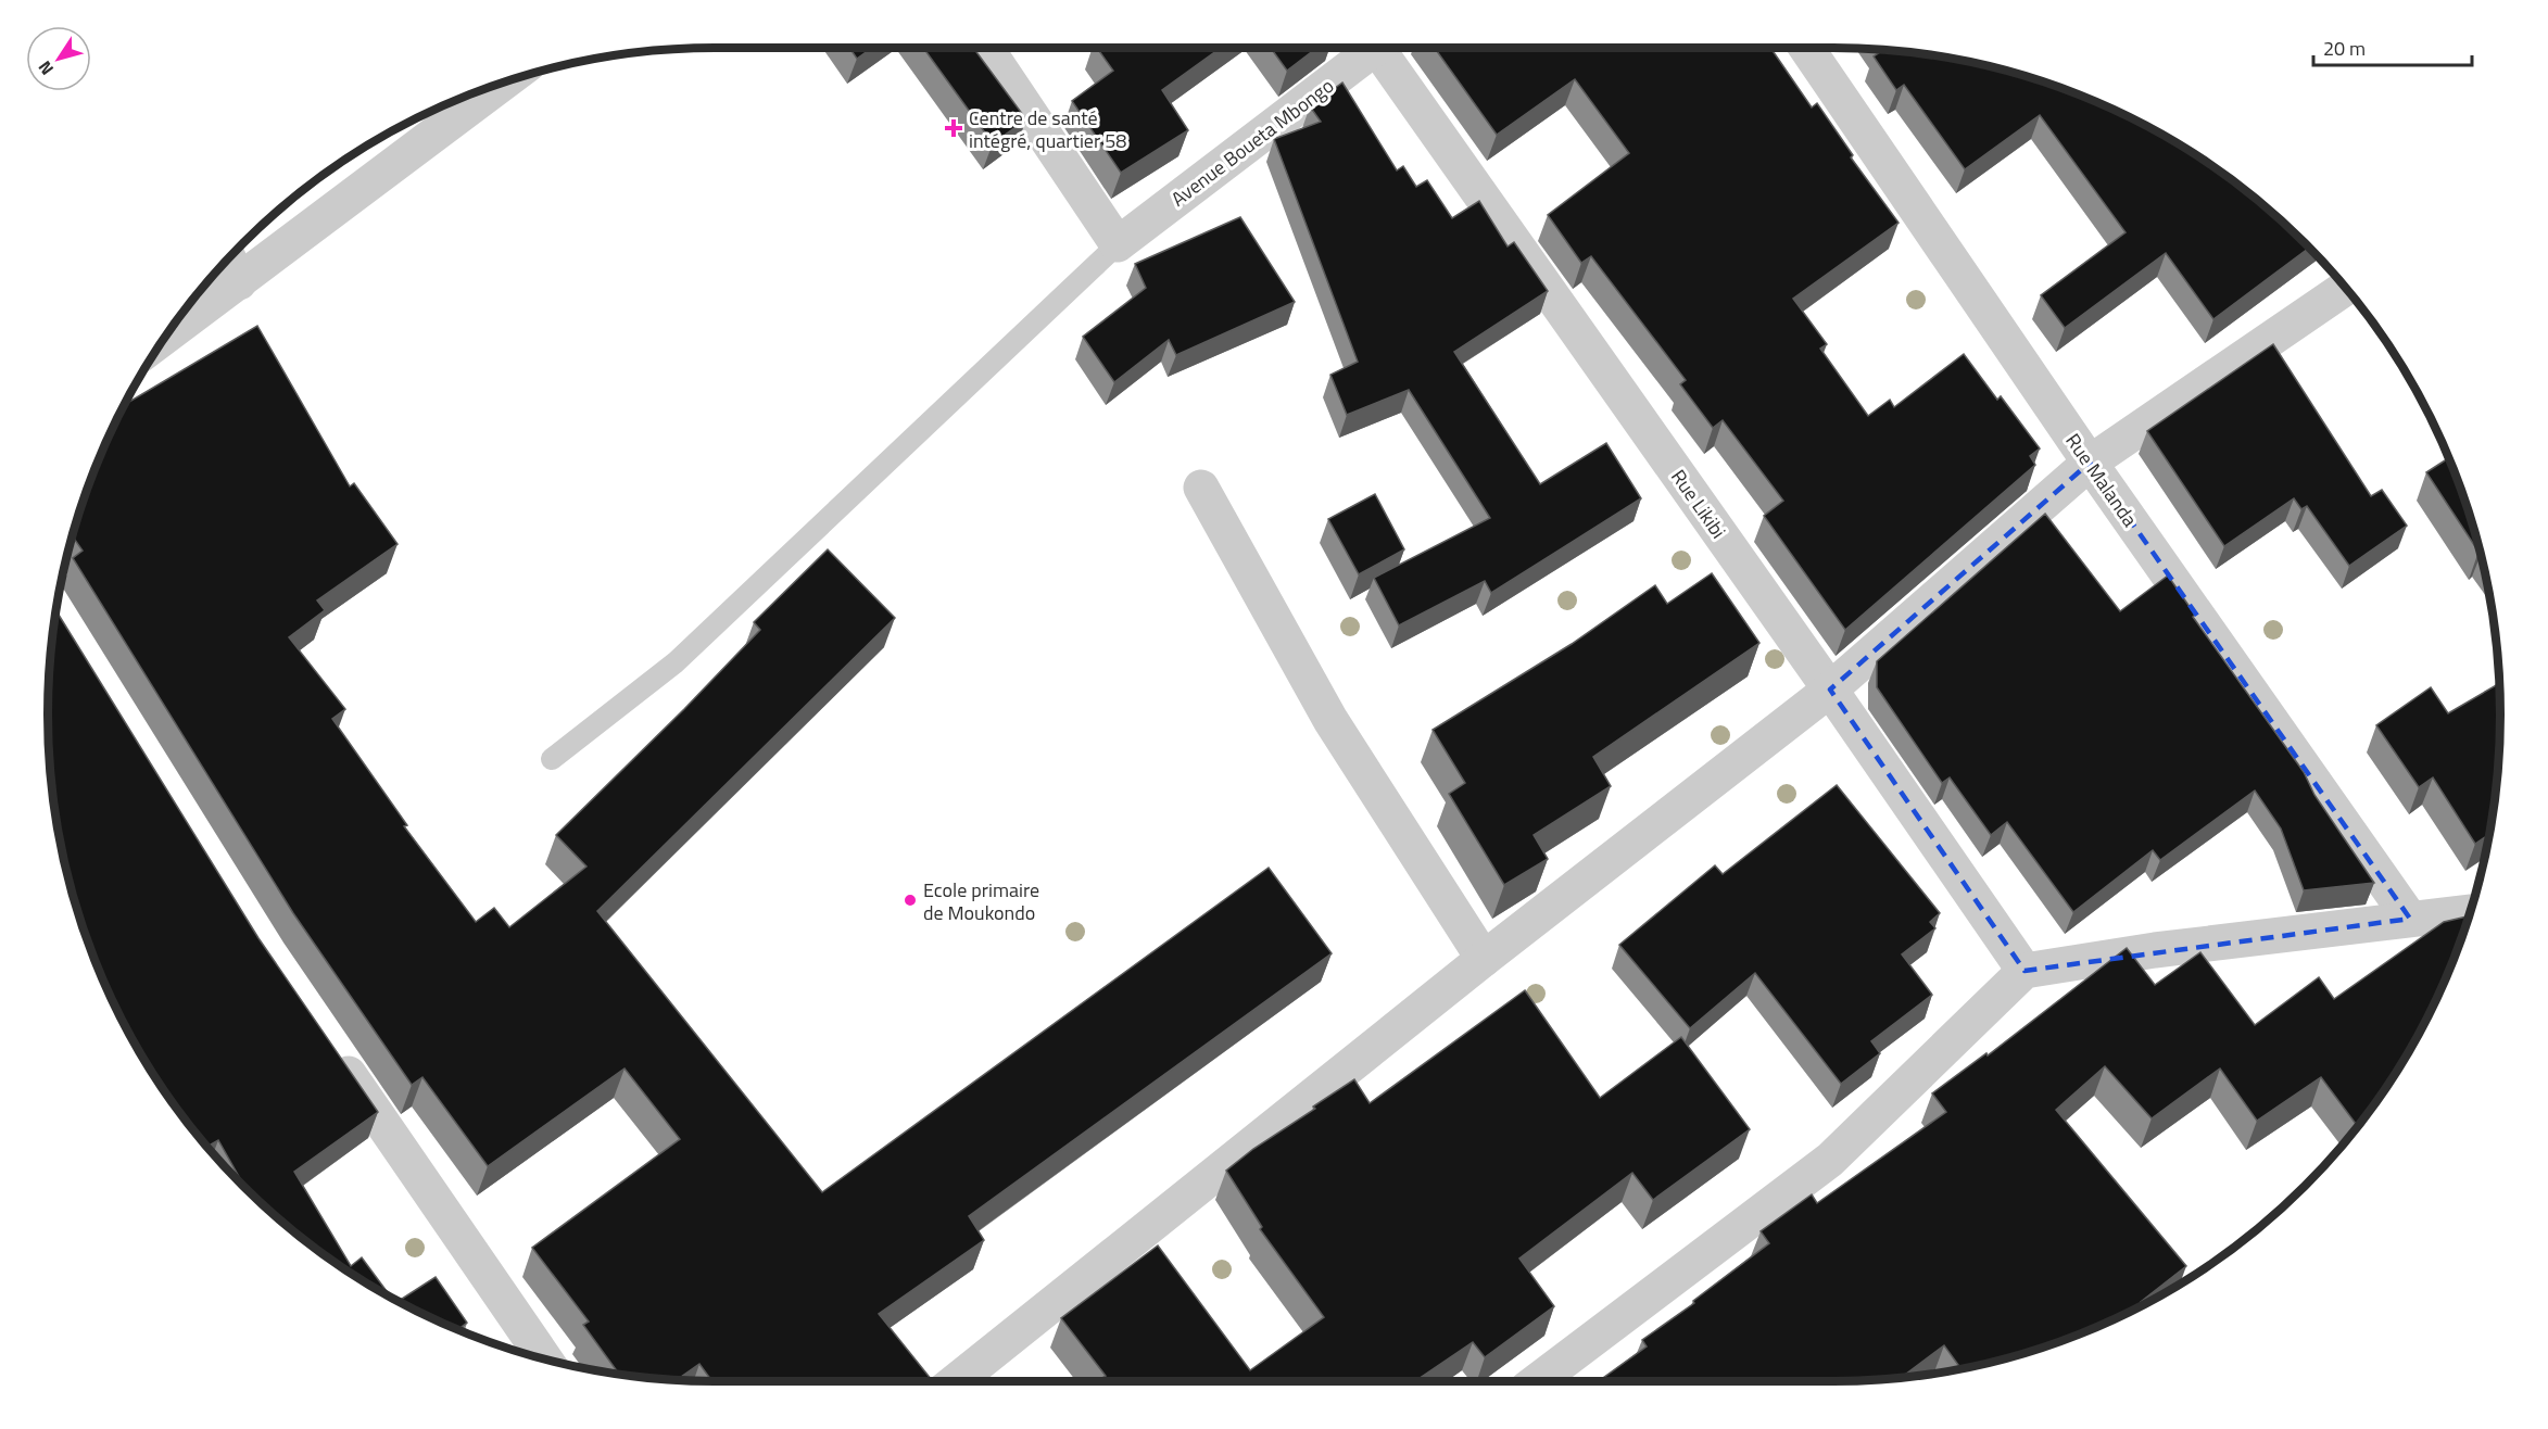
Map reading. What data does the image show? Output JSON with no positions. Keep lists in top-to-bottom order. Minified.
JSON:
{"streets":{"street":["Avenue Boueta Mbongo","Rue Malanda","Rue Likibi"]},"places":{"health":["Centre de santé intégré, quartier 58"],"other":["Ecole primaire de Moukondo"]},"scale_bar":"20 m","north":"bottom left"}
